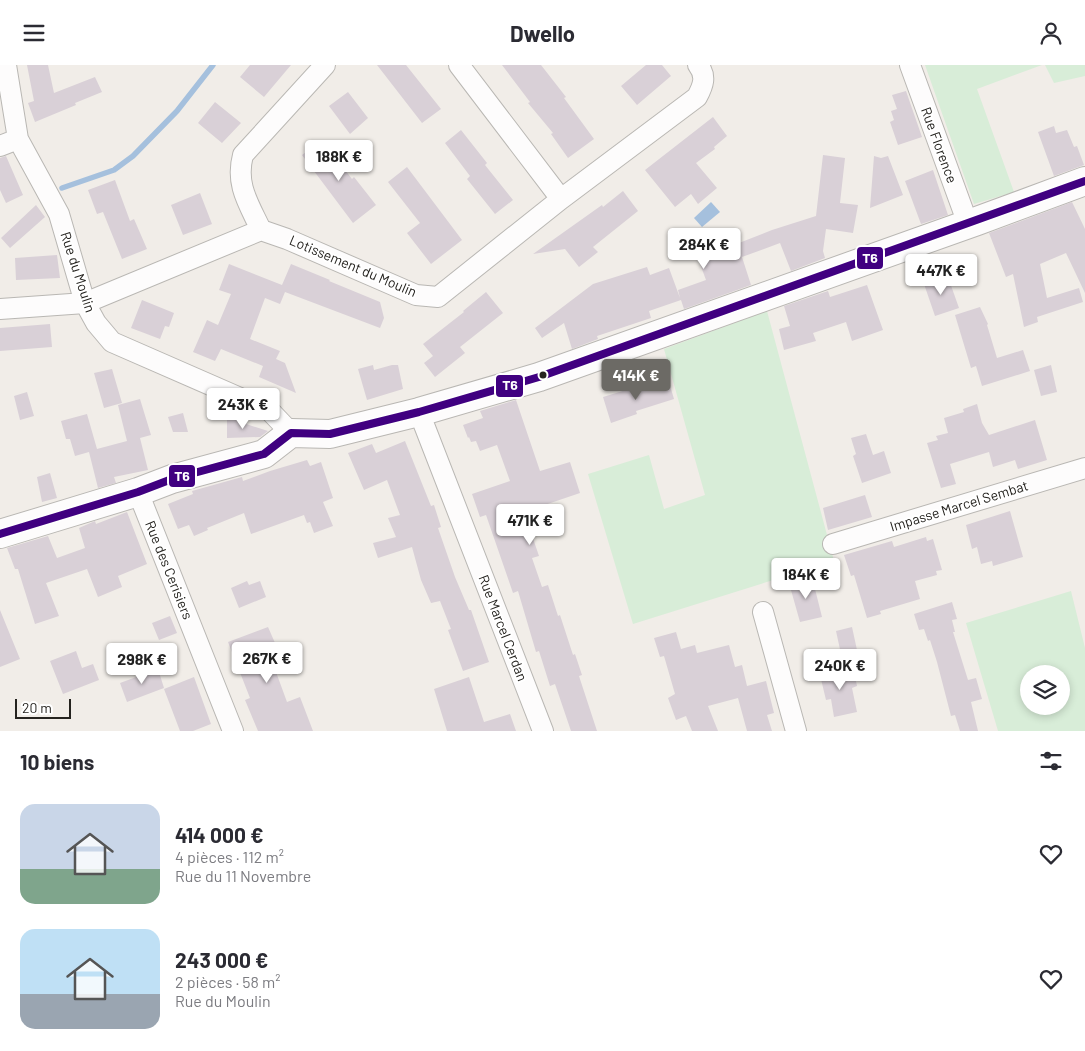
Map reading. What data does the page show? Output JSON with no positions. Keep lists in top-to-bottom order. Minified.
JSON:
{"streets":{"street":["Rue Florence","Lotissement du Moulin","Rue du Moulin","Impasse Marcel Sembat","Rue des Cerisiers","Rue Marcel Cerdan"]},"lines":["transit line T6"],"scale_bar":"20 m","page":{"header":"Dwello","price":["188K €","284K €","447K €","414K €","243K €","471K €","184K €","267K €","298K €","240K €"],"scale":"20 m","heading":"10 biens","list":[{"name":"414 000 €","note":"4 pièces · 112 m² · Rue du 11 Novembre"},{"name":"243 000 €","note":"2 pièces · 58 m² · Rue du Moulin"}]}}
